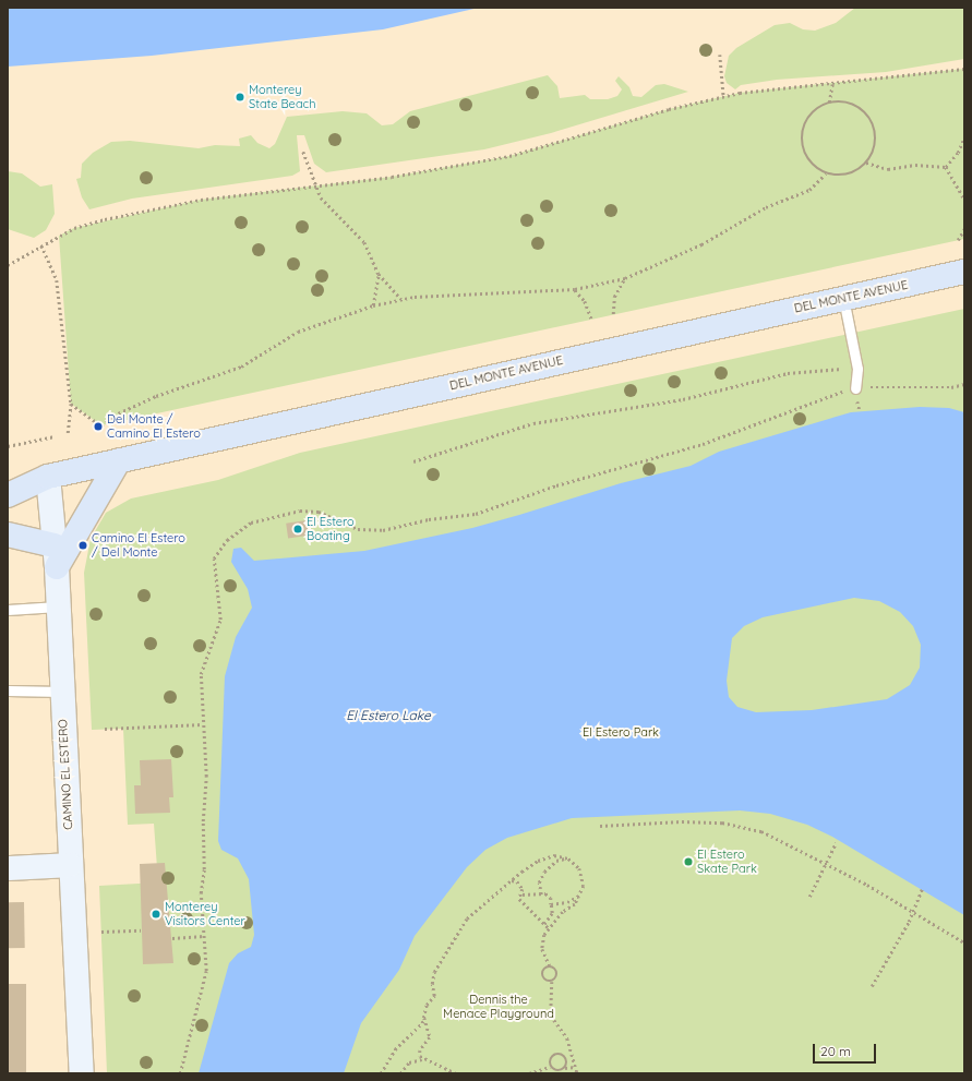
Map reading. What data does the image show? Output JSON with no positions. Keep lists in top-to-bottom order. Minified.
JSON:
{"streets":{"main road":["DEL MONTE AVENUE"],"street":["CAMINO EL ESTERO"]},"crossings":[["DEL MONTE AVENUE","CAMINO EL ESTERO"]],"water":["El Estero Lake"],"parks":["El Estero Park","Dennis the Menace Playground"],"places":["Monterey State Beach","Del Monte / Camino El Estero","El Estero Boating","Camino El Estero / Del Monte","El Estero Skate Park","Monterey Visitors Center"],"scale_bar":"20 m"}
